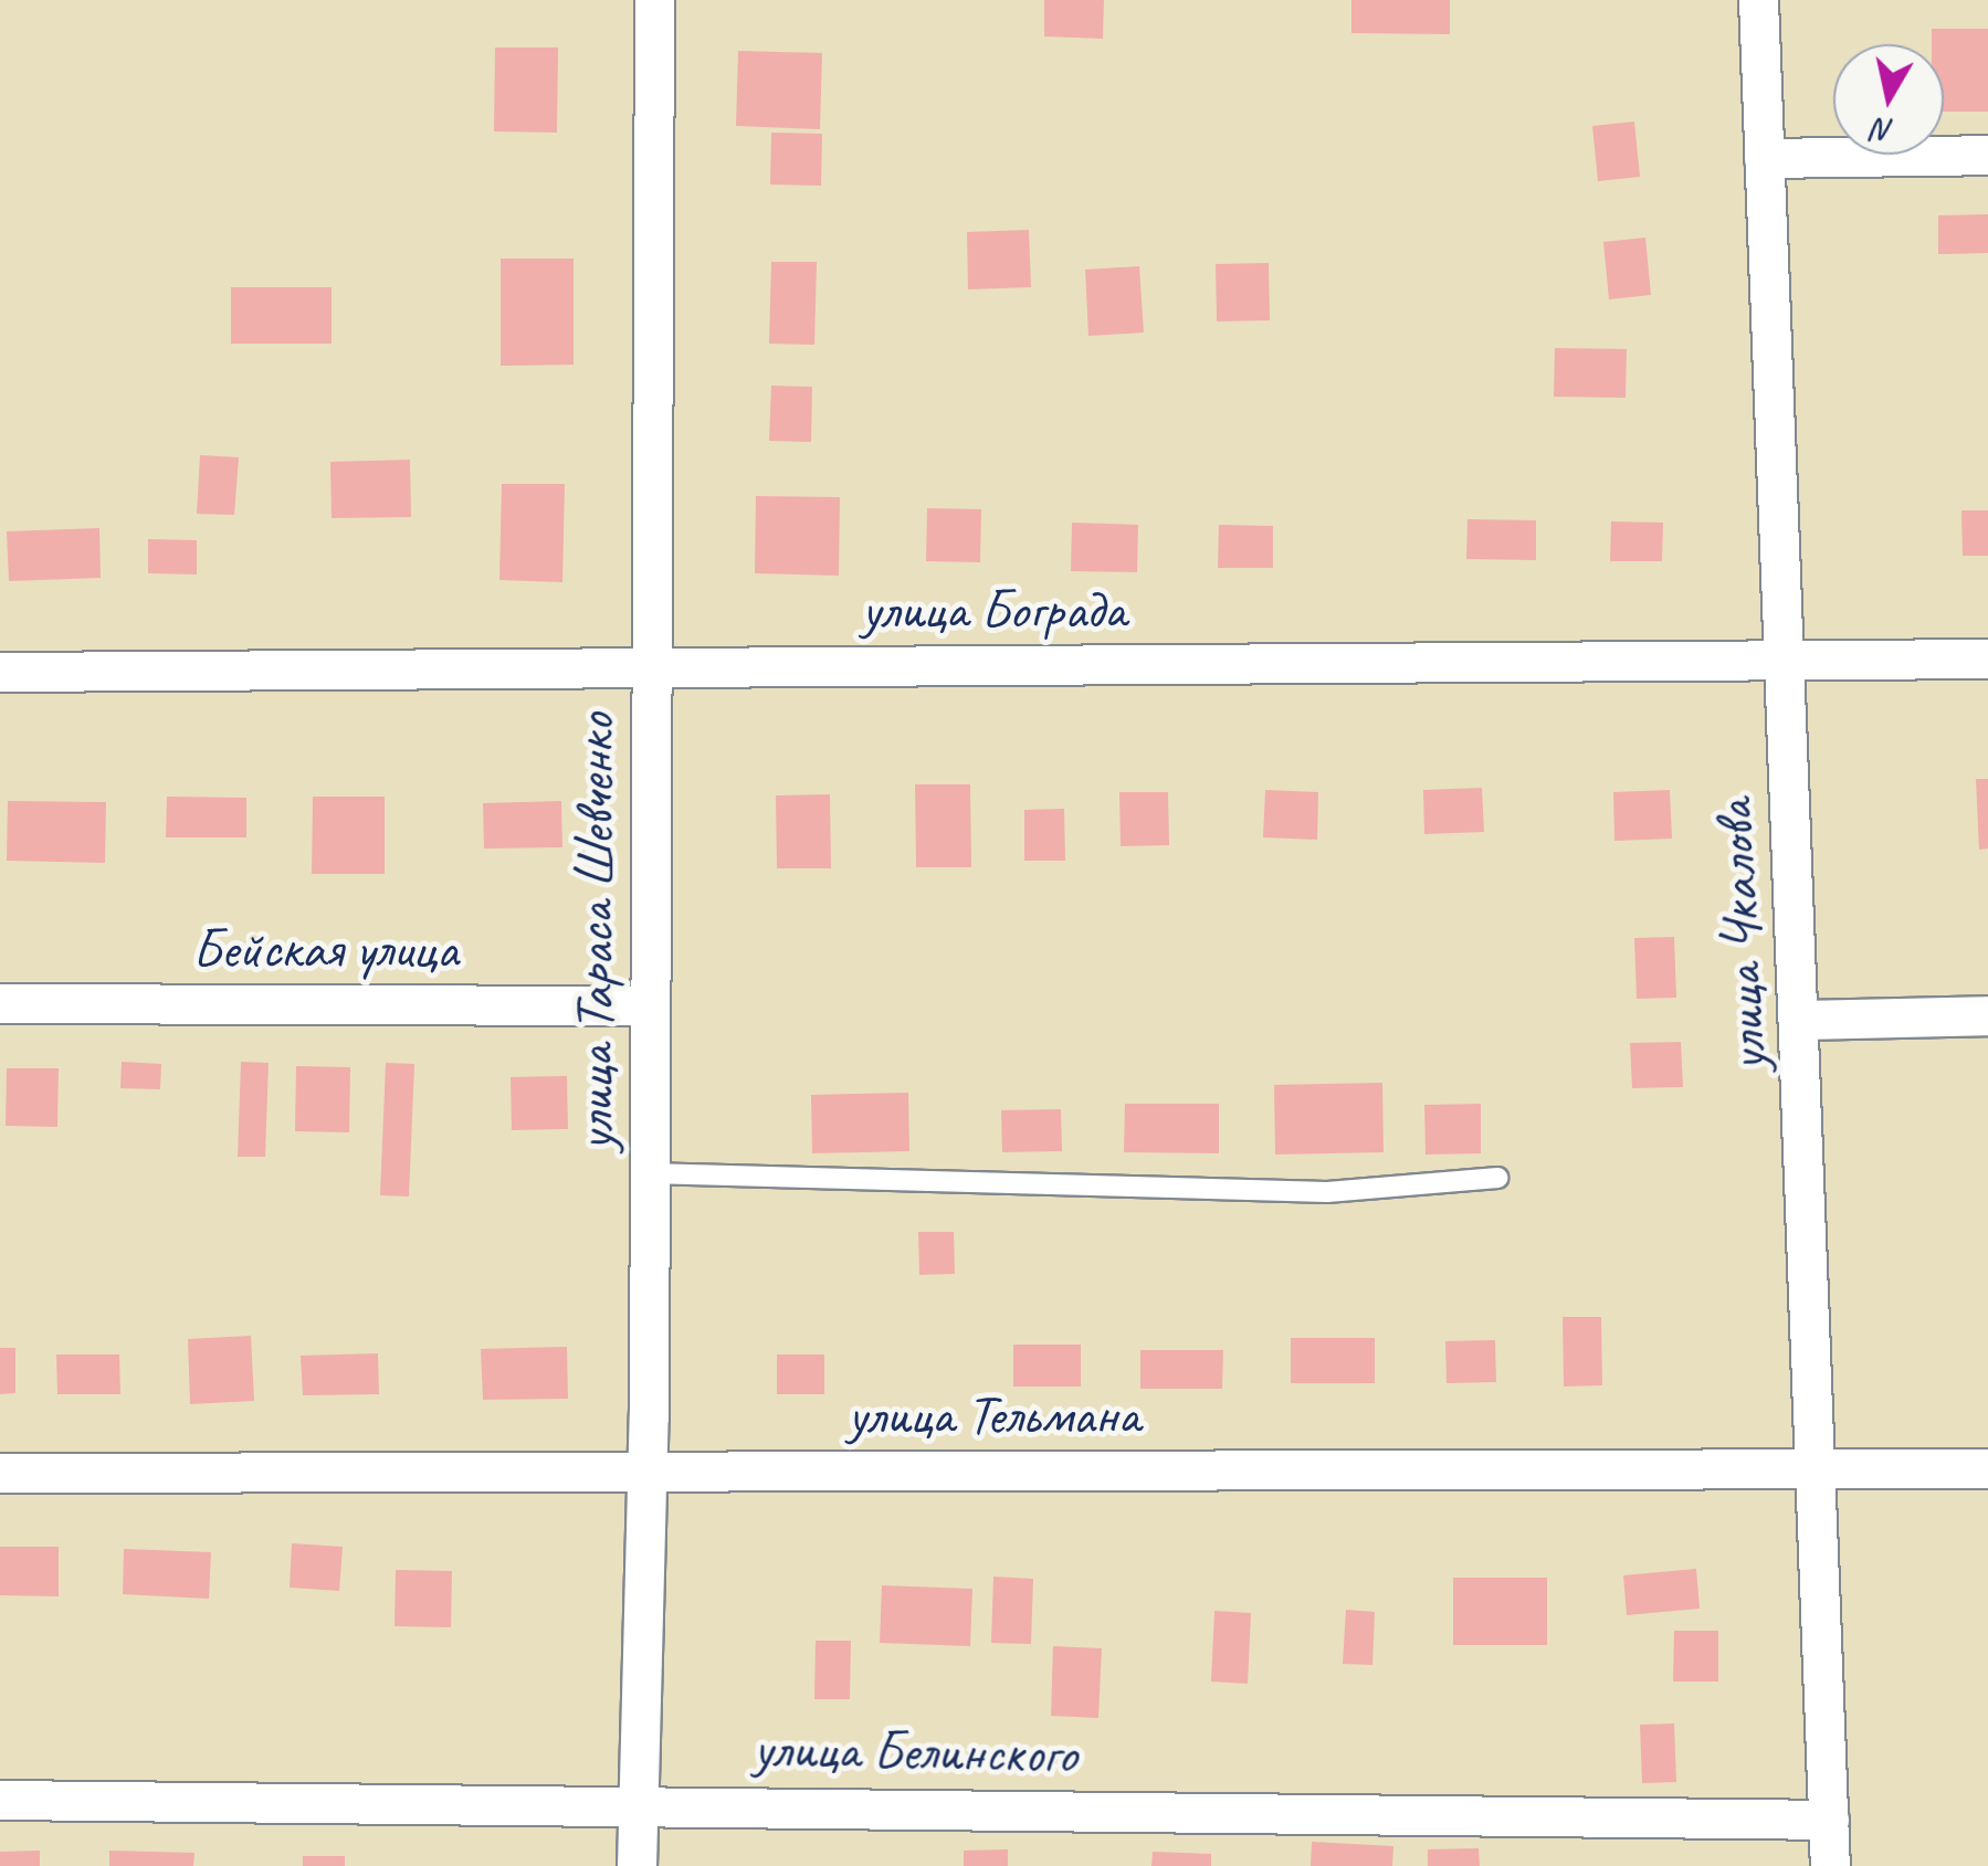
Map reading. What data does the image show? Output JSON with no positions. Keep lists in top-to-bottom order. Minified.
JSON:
{"streets":{"street":["улица Бограда","улица Тараса Шевченко","улица Чкалова","Бейская улица","улица Тельмана","улица Белинского"]},"crossings":[["улица Бограда","улица Тараса Шевченко"],["улица Бограда","улица Чкалова"],["улица Тараса Шевченко","Бейская улица"],["улица Тараса Шевченко","улица Тельмана"],["улица Тараса Шевченко","улица Белинского"],["улица Чкалова","улица Тельмана"],["улица Чкалова","улица Белинского"]],"north":"bottom"}
